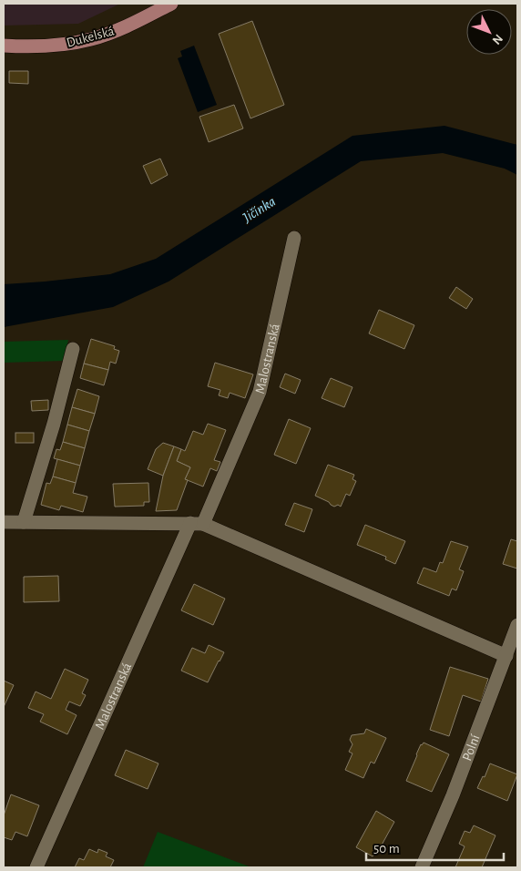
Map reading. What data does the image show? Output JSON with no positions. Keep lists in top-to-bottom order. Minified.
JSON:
{"streets":{"main road":["Dukelská"],"street":["Malostranská","Polní"]},"water":["Jičínka"],"scale_bar":"50 m","north":"bottom right"}
